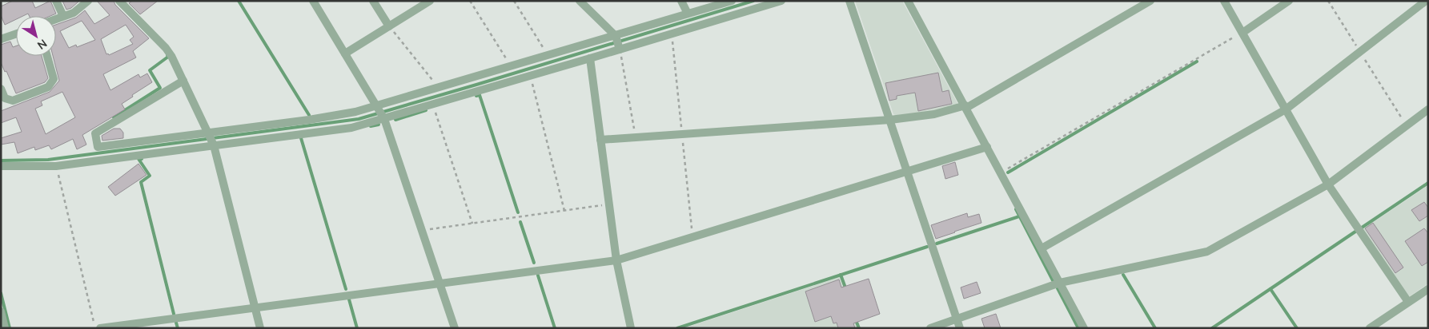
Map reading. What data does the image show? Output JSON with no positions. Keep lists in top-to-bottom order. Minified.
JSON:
{"north":"bottom right"}
